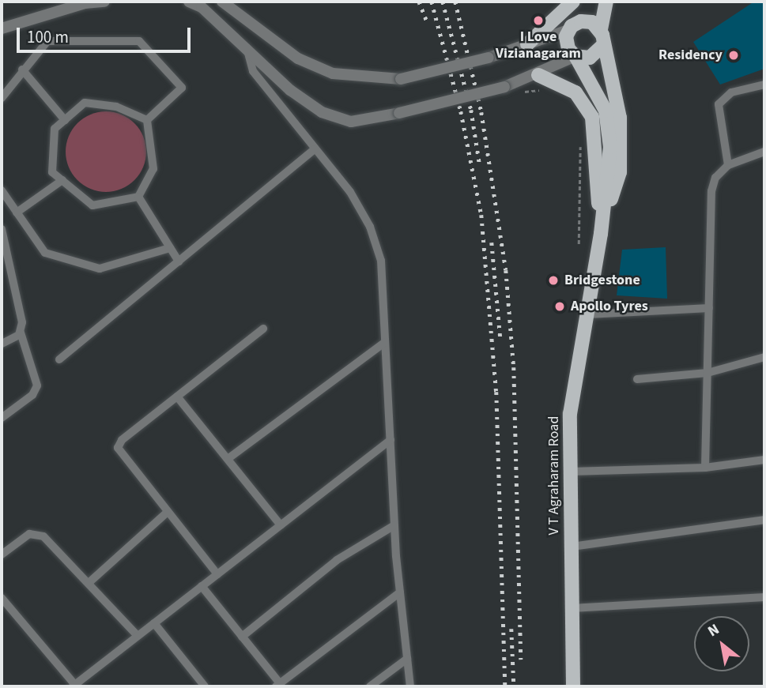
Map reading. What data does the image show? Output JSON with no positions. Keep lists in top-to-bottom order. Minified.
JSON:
{"streets":{"main road":["V T Agraharam Road"]},"places":["I Love Vizianagaram","Residency","Bridgestone","Apollo Tyres"],"scale_bar":"100 m","north":"top left"}
